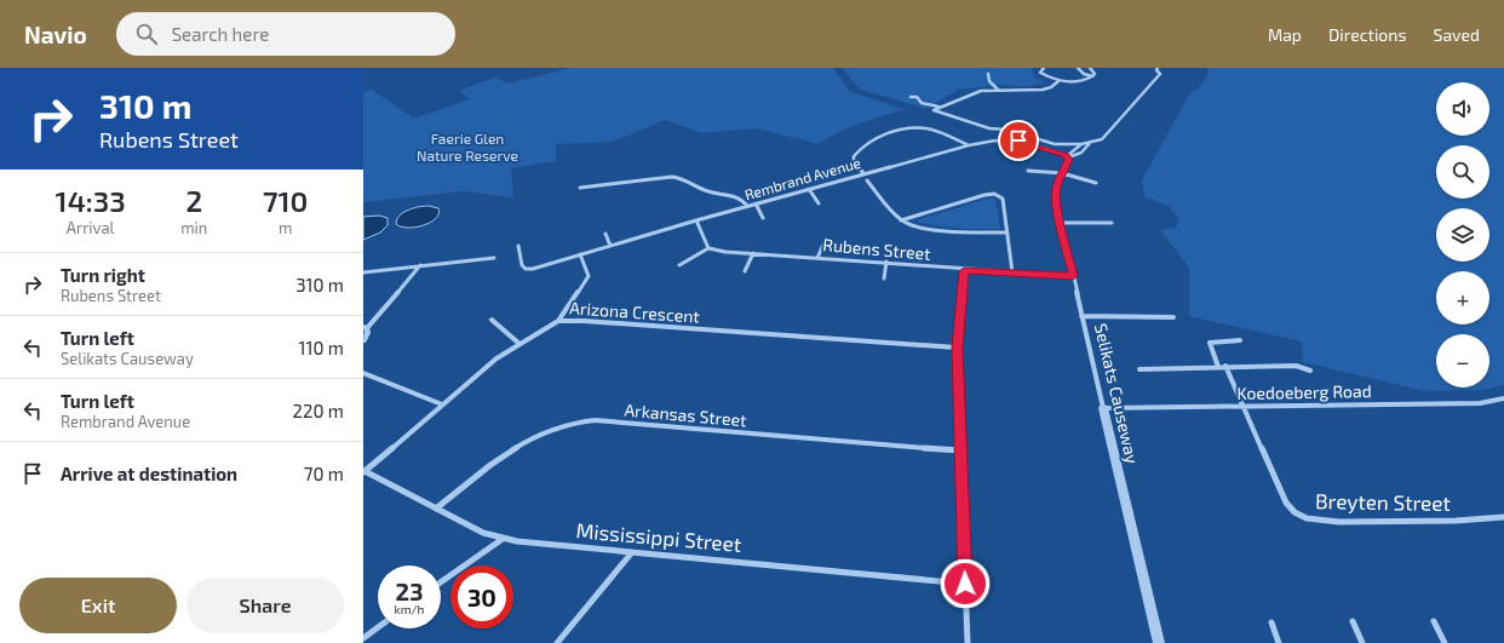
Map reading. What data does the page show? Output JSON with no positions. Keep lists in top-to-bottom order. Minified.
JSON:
{"streets":{"street":["Rembrand Avenue","Rubens Street","Arizona Crescent","Koedoeberg Road","Selikats Causeway","Arkansas Street","Breyten Street","Mississippi Street"]},"crossings":[["Rembrand Avenue","Selikats Causeway"],["Rubens Street","Selikats Causeway"],["Arizona Crescent","Mississippi Street"],["Koedoeberg Road","Selikats Causeway"],["Koedoeberg Road","Breyten Street"],["Arkansas Street","Mississippi Street"]],"parks":["Faerie Glen Nature Reserve"],"page":{"header":"Navio","search":"Search here","nav":["Map","Directions","Saved"],"turn":["310 m","Rubens Street"],"map_buttons":["+","−"],"eta":["14:33","Arrival","2","min","710","m"],"list":[{"name":"Turn right","note":"Rubens Street","value":"310 m"},{"name":"Turn left","note":"Selikats Causeway","value":"110 m"},{"name":"Turn left","note":"Rembrand Avenue","value":"220 m"},{"name":"Arrive at destination","value":"70 m"}],"speed":"23 km/h","limit":"30","buttons":["Exit","Share"]}}
